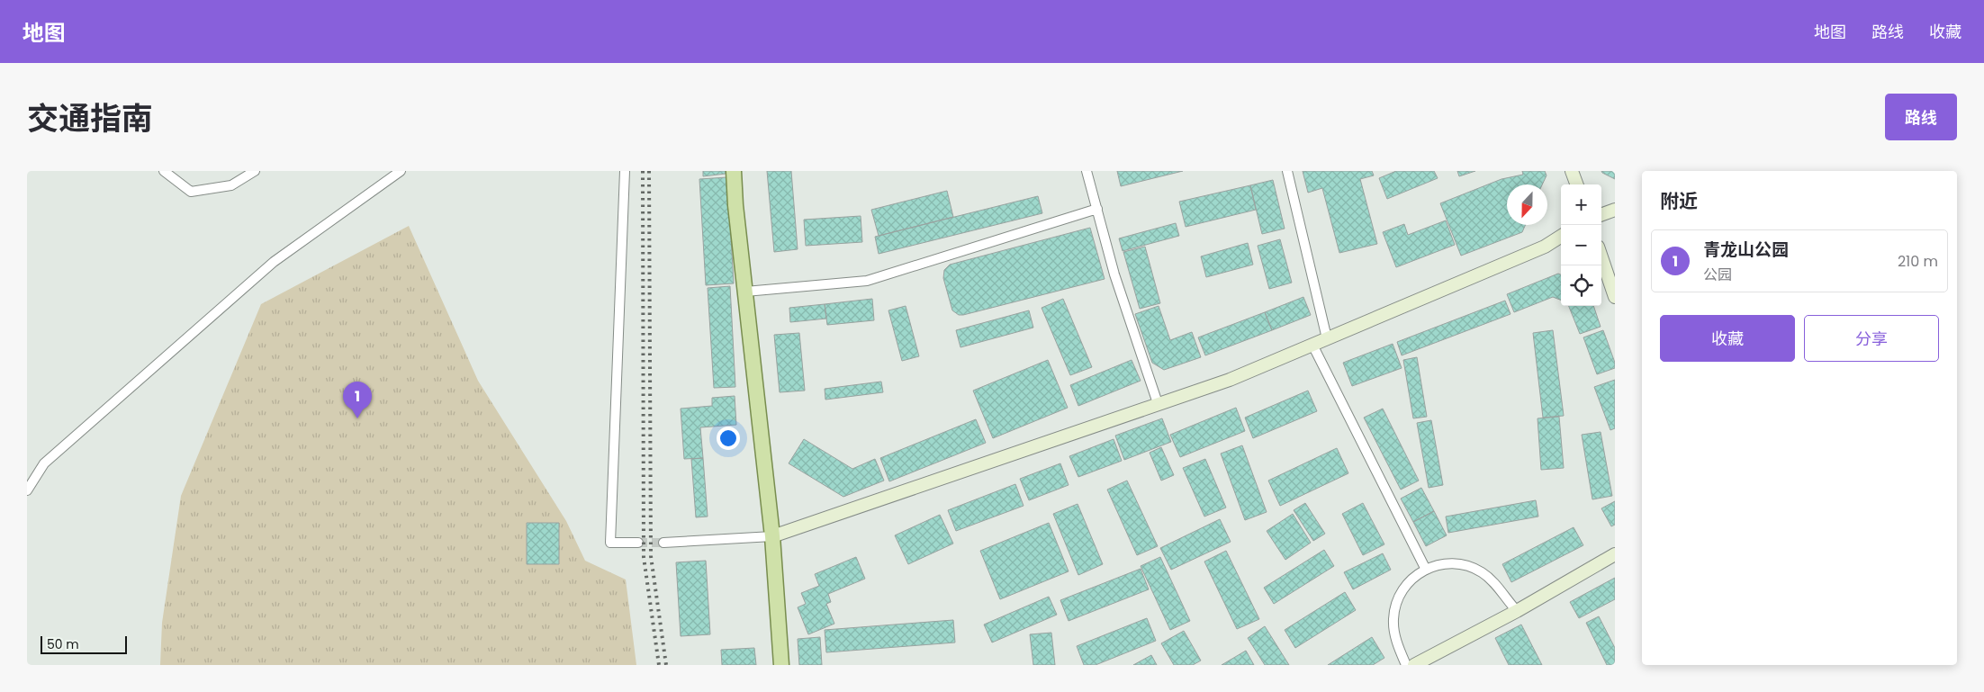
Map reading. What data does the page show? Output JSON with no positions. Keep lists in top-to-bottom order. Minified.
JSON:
{"scale_bar":"50 m","north":"bottom","page":{"header":"地图","nav":["地图","路线","收藏"],"title":"交通指南","buttons":["路线",["收藏","分享"]],"heading":"附近","map_buttons":["+","−"],"list":[{"mark":"1","name":"青龙山公园","note":"公园","value":"210 m"}],"pins":"1","scale":"50 m"}}
